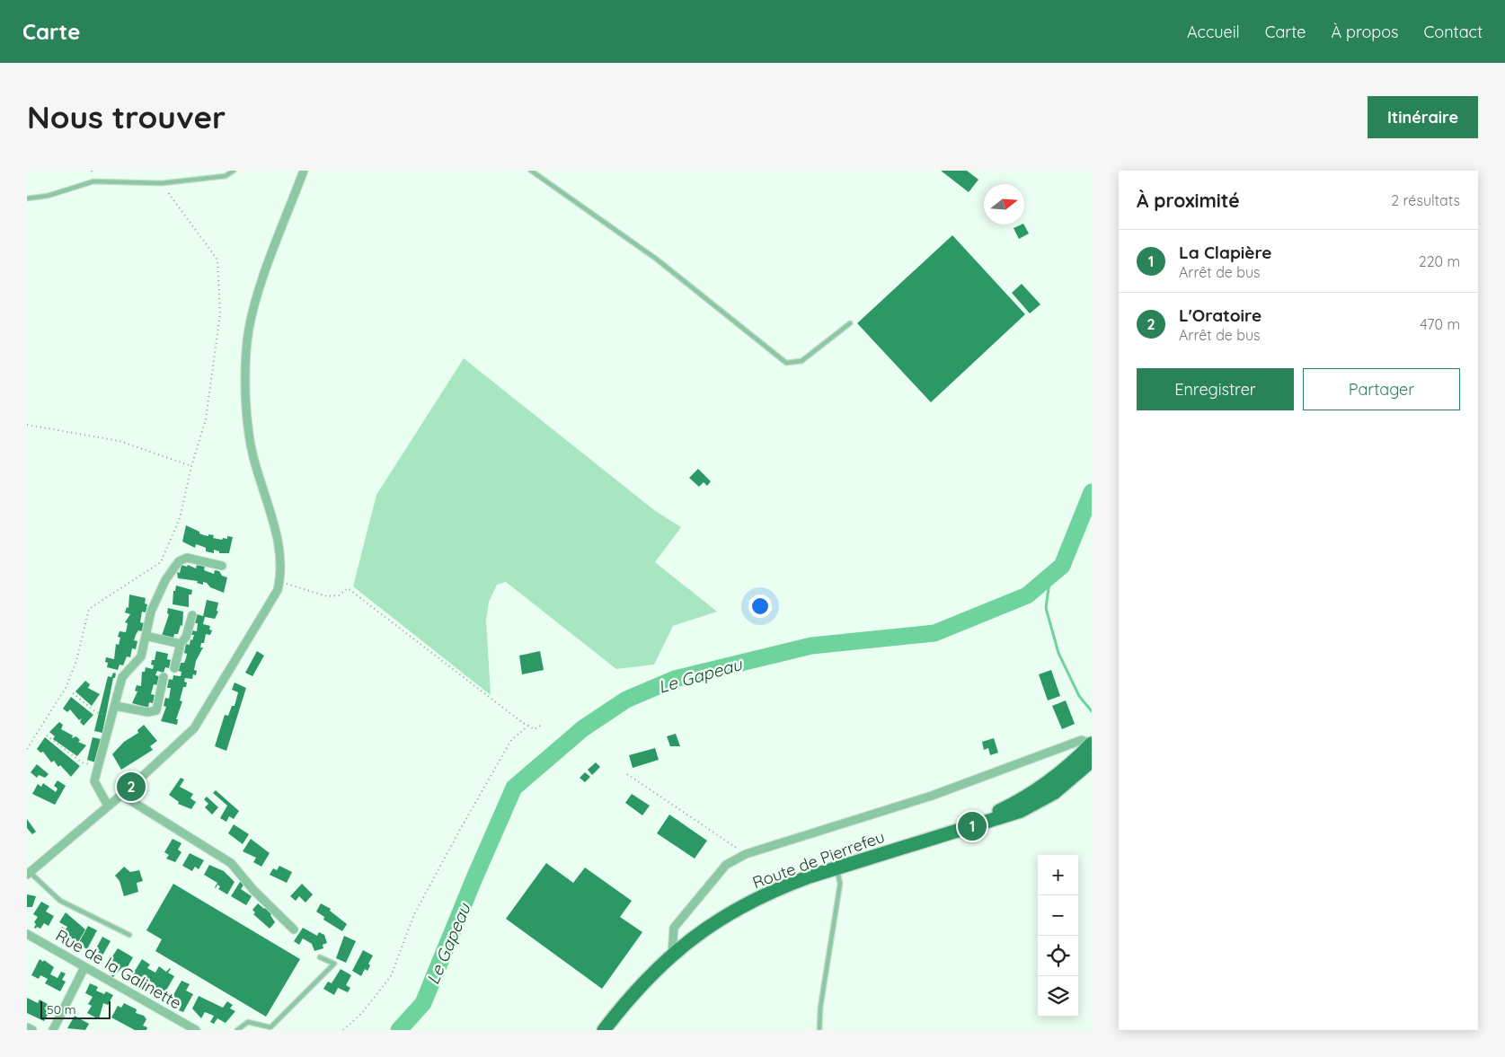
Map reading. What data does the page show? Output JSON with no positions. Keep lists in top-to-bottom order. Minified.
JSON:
{"streets":{"main road":["Route de Pierrefeu"],"street":["Rue de la Galinette"]},"water":["Le Gapeau"],"scale_bar":"50 m","north":"right","page":{"header":"Carte","nav":["Accueil","Carte","À propos","Contact"],"buttons":["Itinéraire",["Enregistrer","Partager"]],"title":"Nous trouver","heading":["À proximité","2 résultats"],"list":[{"mark":"1","name":"La Clapière","note":"Arrêt de bus","value":"220 m"},{"mark":"2","name":"L'Oratoire","note":"Arrêt de bus","value":"470 m"}],"pins":["2","1"],"map_buttons":["+","−"],"scale":"50 m"}}
